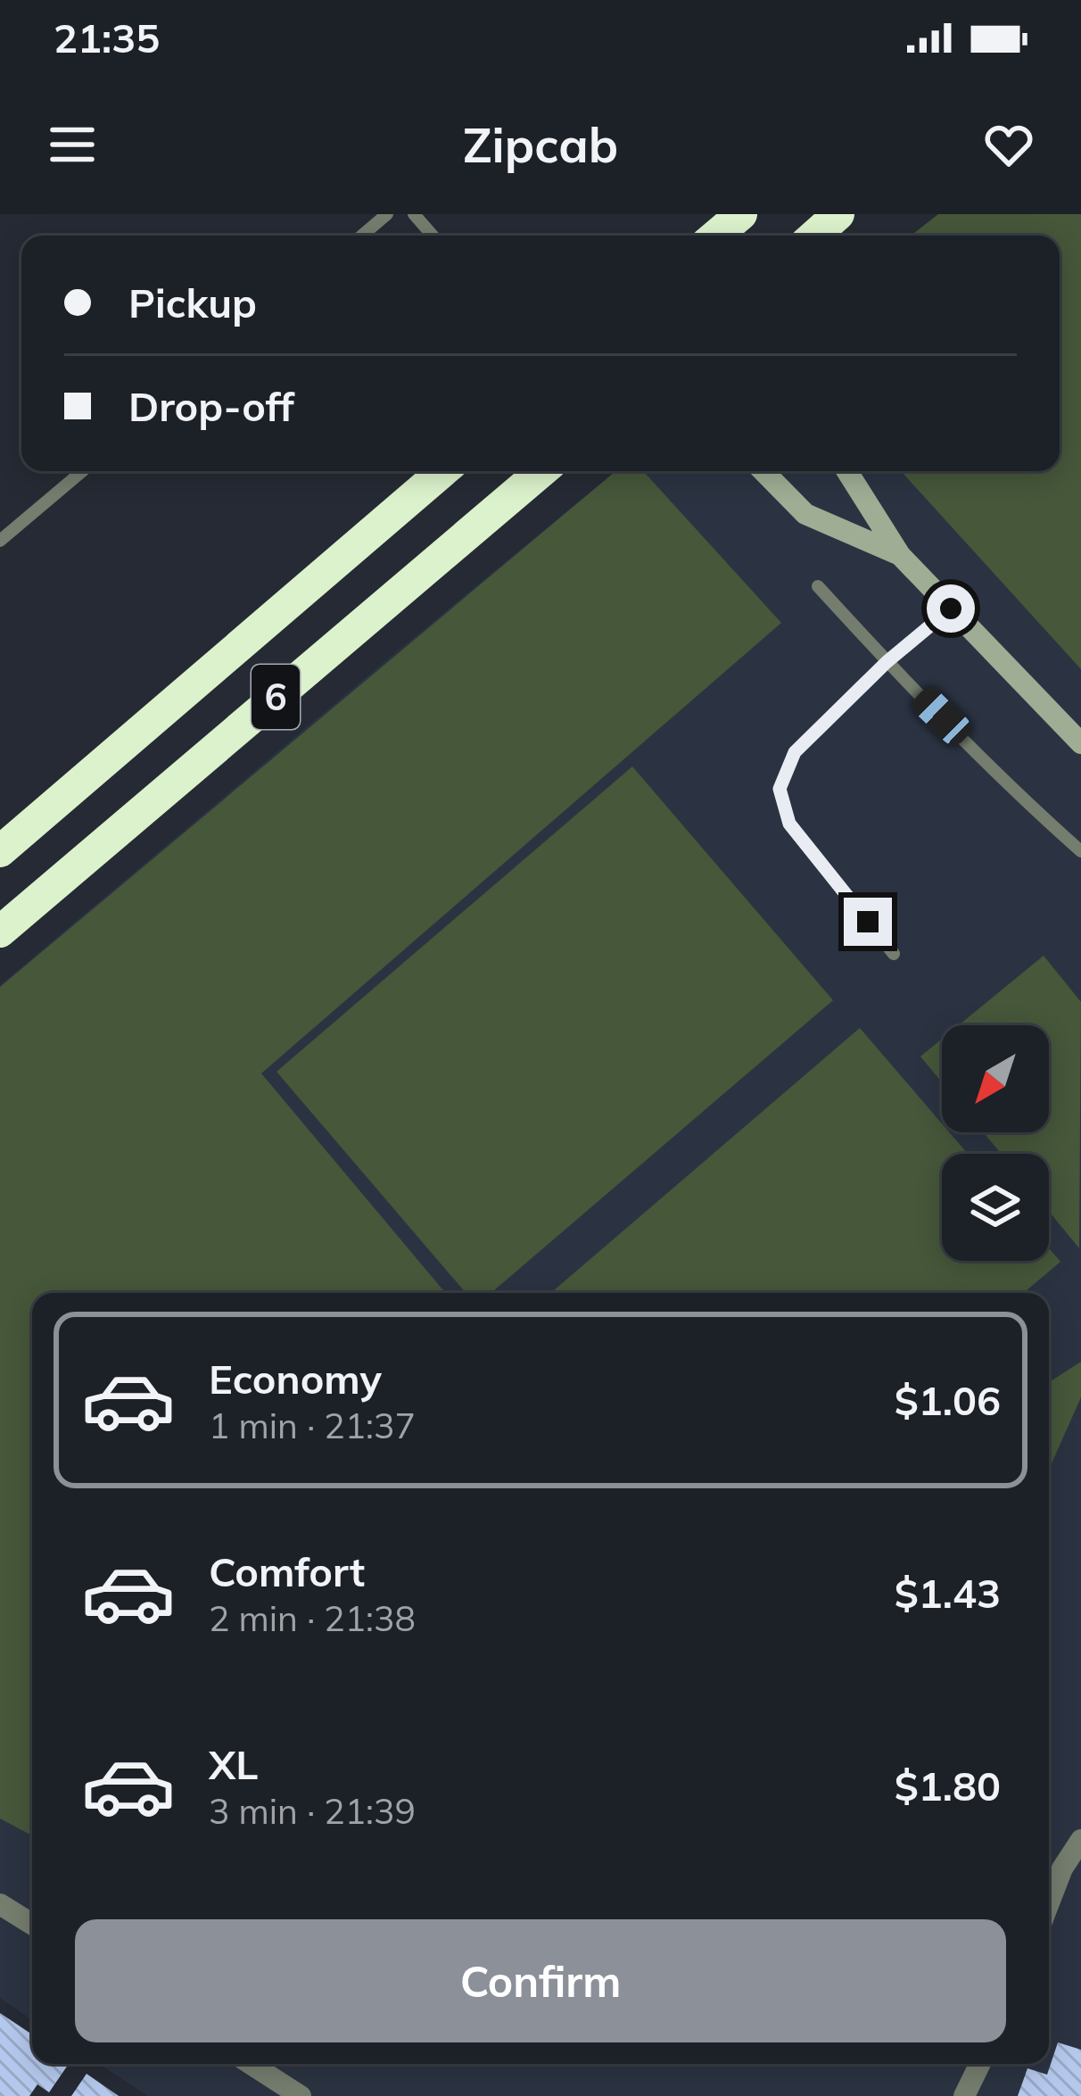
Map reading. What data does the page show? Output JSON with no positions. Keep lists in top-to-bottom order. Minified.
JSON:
{"streets":{"highway":["6"]},"north":"bottom left","page":{"status":"21:35","header":"Zipcab","banner":["Pickup","Drop-off"],"list":[{"name":"Economy","note":"1 min · 21:37","value":"$1.06"},{"name":"Comfort","note":"2 min · 21:38","value":"$1.43"},{"name":"XL","note":"3 min · 21:39","value":"$1.80"}],"buttons":"Confirm"}}
